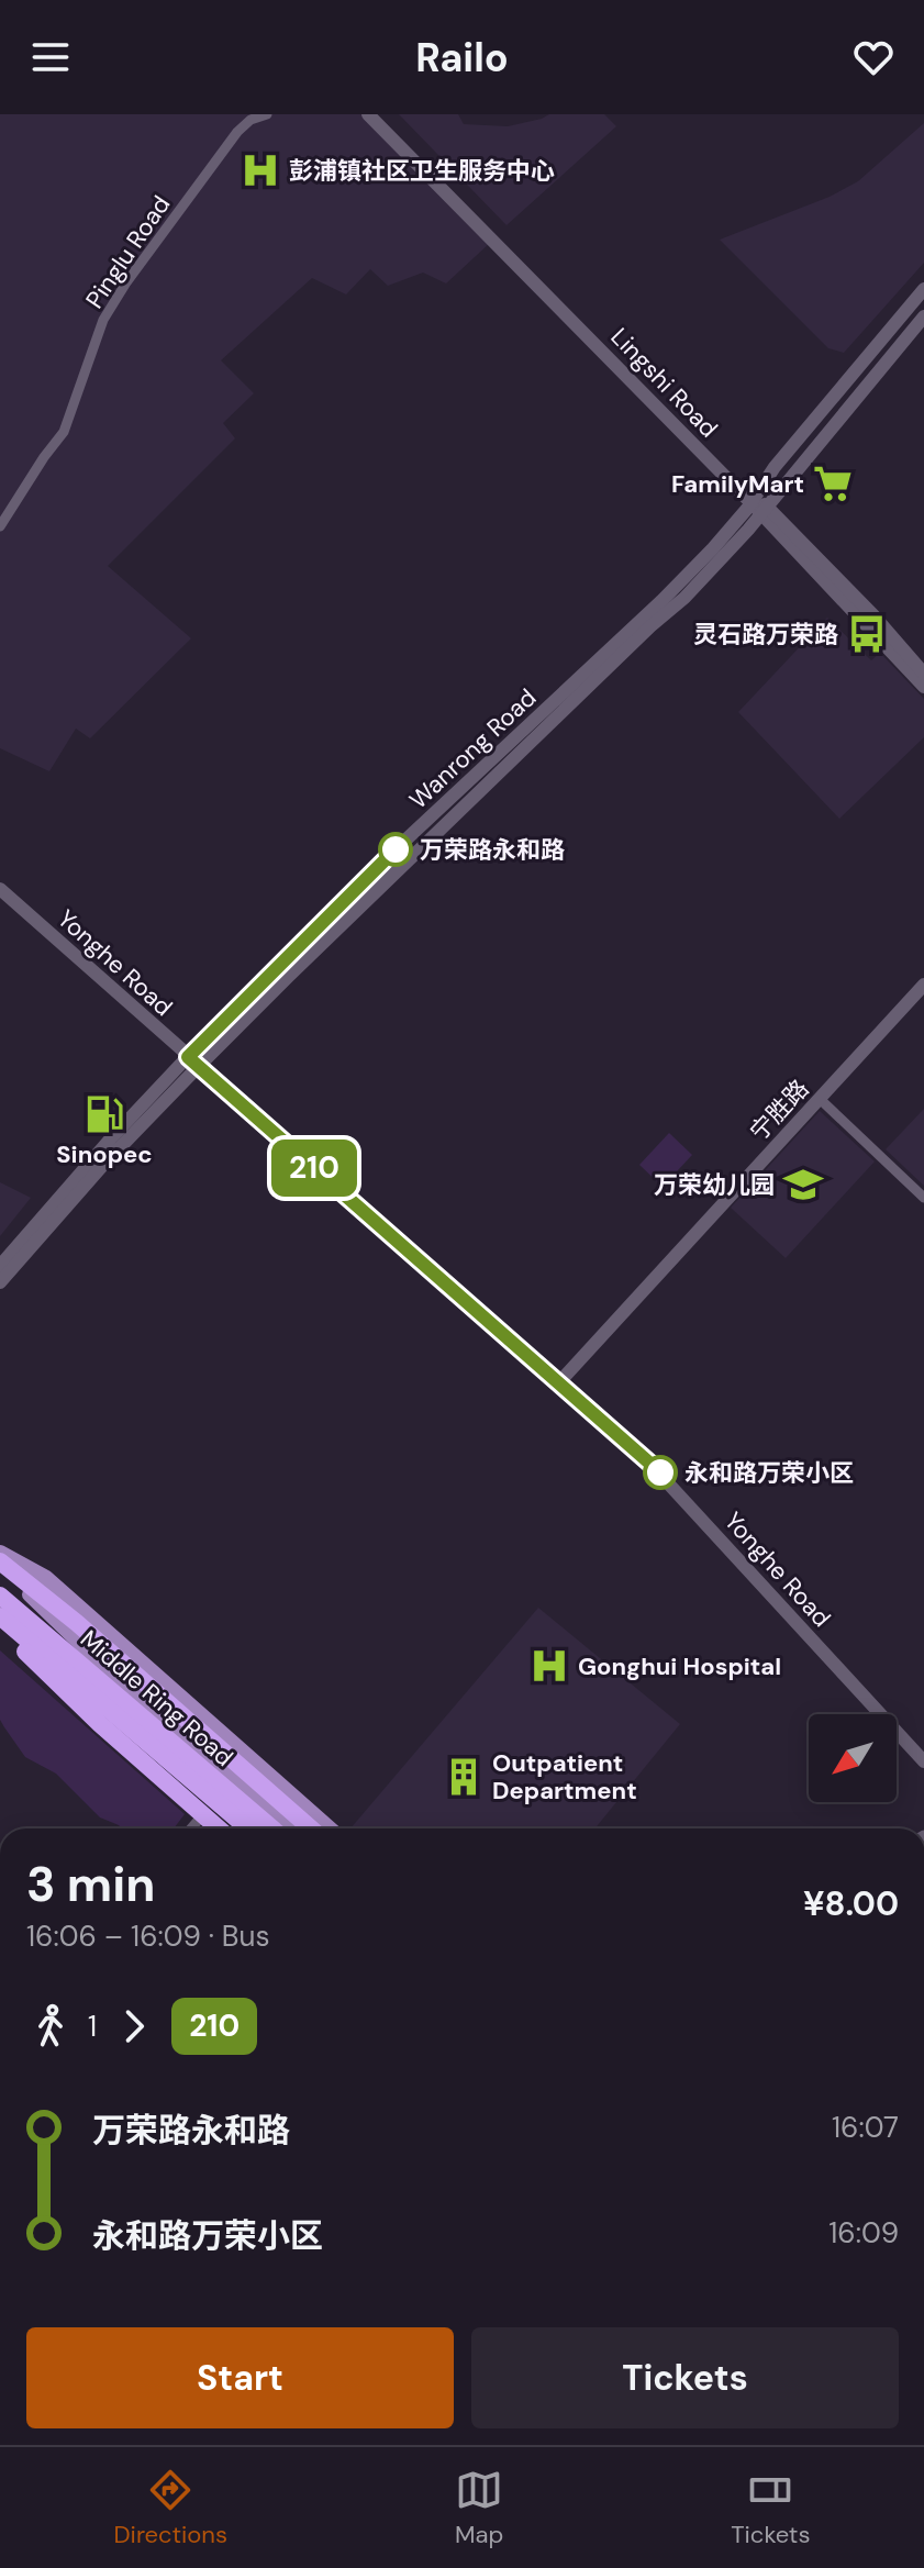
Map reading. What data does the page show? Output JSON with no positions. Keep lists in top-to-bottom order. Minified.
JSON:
{"streets":{"highway":["Middle Ring Road"],"main road":["Lingshi Road","Wanrong Road","Yonghe Road","宁胜路"],"street":["Pinglu Road"]},"crossings":[["Lingshi Road","Wanrong Road"],["Wanrong Road","Yonghe Road"],["Yonghe Road","宁胜路"]],"places":{"hospital":["彭浦镇社区卫生服务中心","Gonghui Hospital"],"supermarket":["FamilyMart"],"bus stop":["灵石路万荣路"],"other":["万荣路永和路","永和路万荣小区"],"fuel station":["Sinopec"],"school or university":["万荣幼儿园"],"building":["Outpatient Department"]},"lines":["bus line 210"],"north":"bottom left","page":{"header":"Railo","on_map":"210","heading":["3 min","16:06 – 16:09 · Bus","¥8.00"],"legs":["1","210"],"list":[{"name":"万荣路永和路","value":"16:07"},{"name":"永和路万荣小区","value":"16:09"}],"buttons":["Start","Tickets"],"tabs":["Directions","Map","Tickets"]}}
